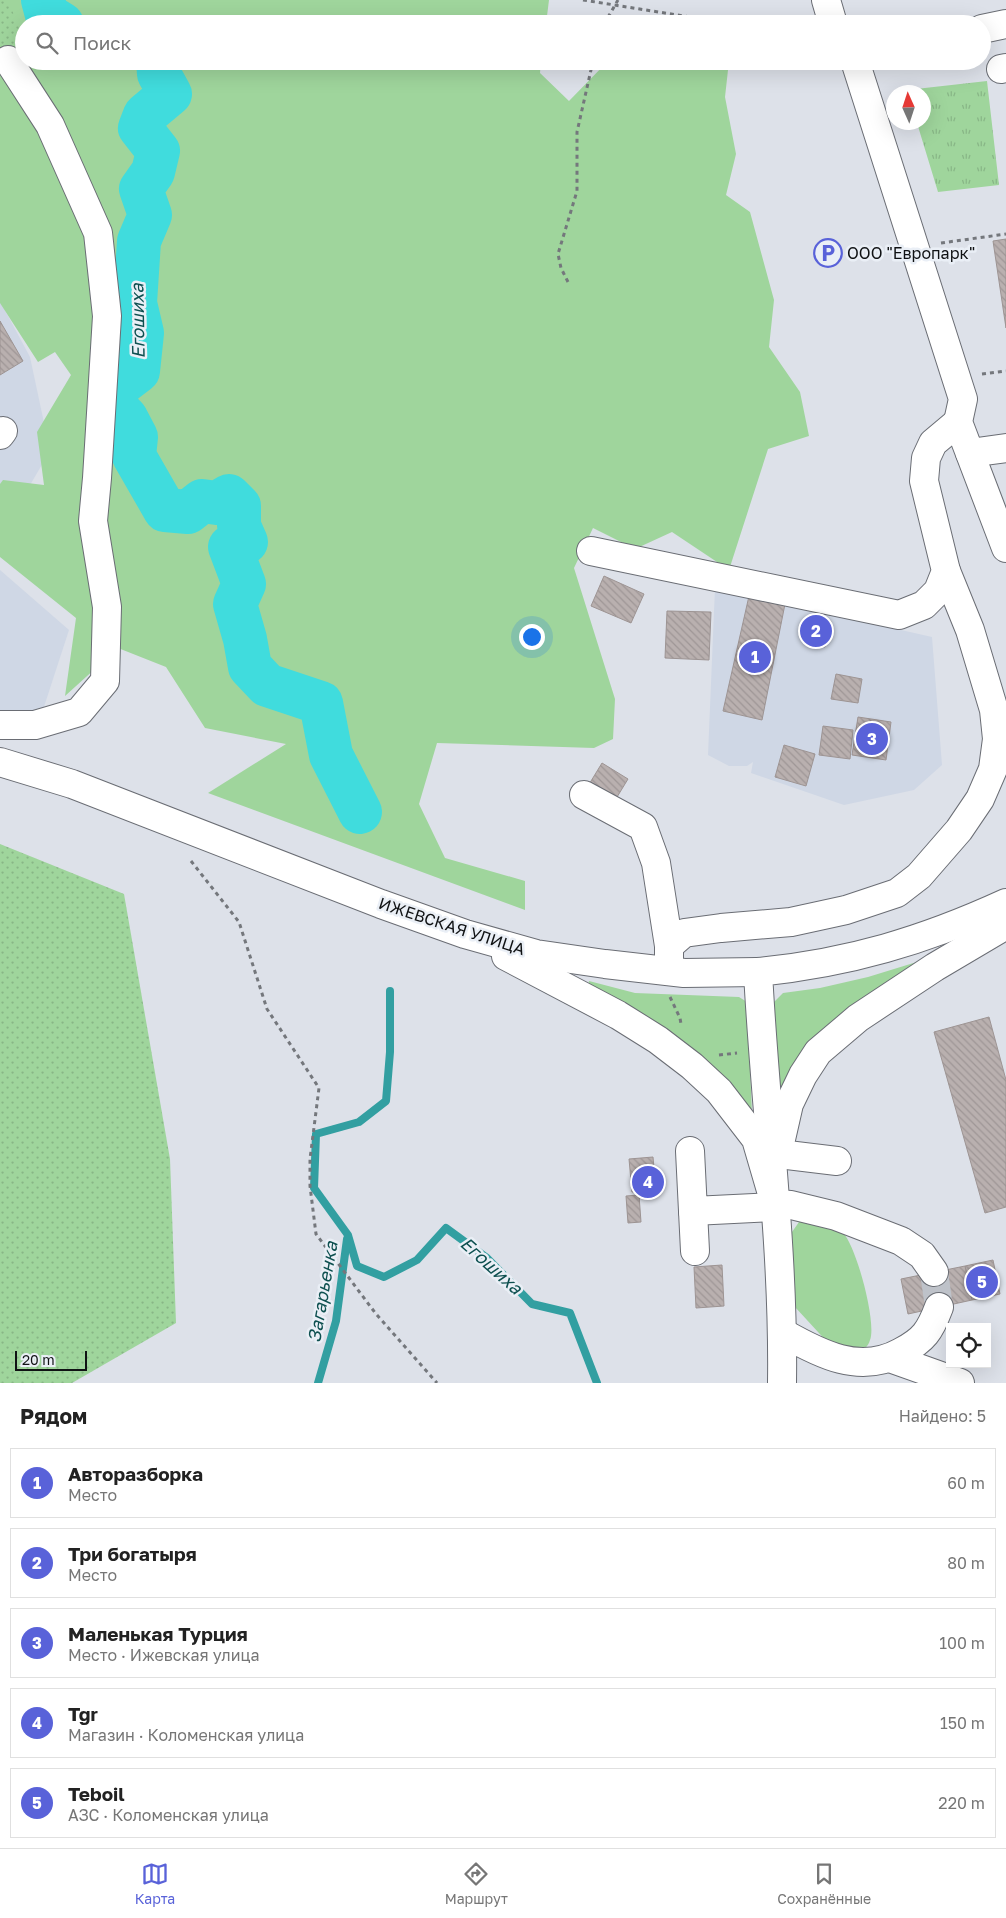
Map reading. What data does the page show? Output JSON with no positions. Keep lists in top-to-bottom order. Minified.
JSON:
{"streets":{"street":["ИЖЕВСКАЯ УЛИЦА"]},"water":["Егошиха","Загарьенка"],"places":{"parking":["ООО \"Европарк\""]},"scale_bar":"20 m","north":"top","page":{"search":"Поиск","pins":["2","1","3","4","5"],"scale":"20 m","heading":["Рядом","Найдено: 5"],"list":[{"mark":"1","name":"Авторазборка","note":"Место","value":"60 m"},{"mark":"2","name":"Три богатыря","note":"Место","value":"80 m"},{"mark":"3","name":"Маленькая Турция","note":"Место · Ижевская улица","value":"100 m"},{"mark":"4","name":"Tgr","note":"Магазин · Коломенская улица","value":"150 m"},{"mark":"5","name":"Teboil","note":"АЗС · Коломенская улица","value":"220 m"}],"nav":["Карта","Маршрут","Сохранённые"]}}
